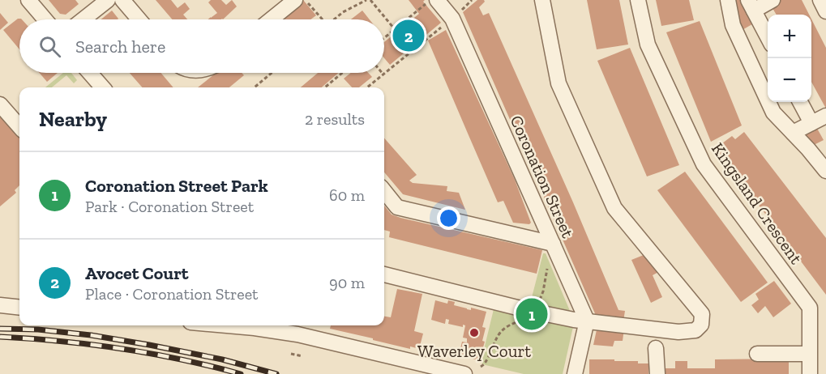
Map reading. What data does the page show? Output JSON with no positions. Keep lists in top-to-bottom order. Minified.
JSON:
{"streets":{"street":["Coronation Street","Kingsland Crescent"]},"places":["Waverley Court"],"page":{"map_buttons":["+","−"],"pins":["2","1"],"search":"Search here","heading":["Nearby","2 results"],"list":[{"mark":"1","name":"Coronation Street Park","note":"Park · Coronation Street","value":"60 m"},{"mark":"2","name":"Avocet Court","note":"Place · Coronation Street","value":"90 m"}]}}
